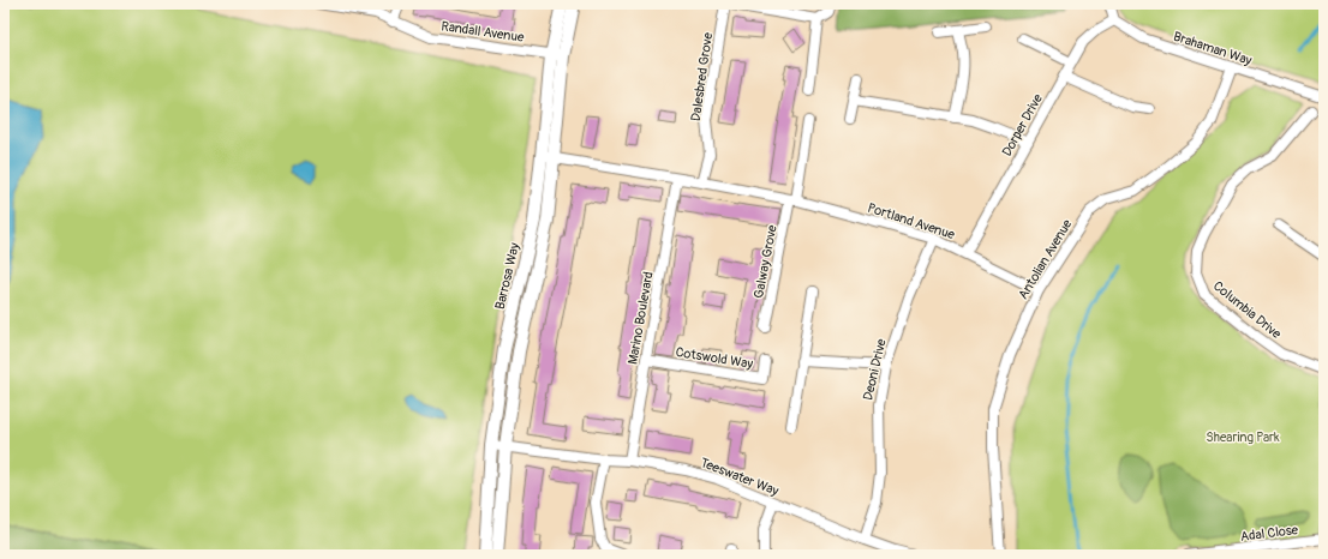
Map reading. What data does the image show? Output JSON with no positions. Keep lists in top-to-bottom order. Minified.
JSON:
{"streets":{"street":["Randall Avenue","Brahaman Way","Dalesbred Grove","Dorper Drive","Portland Avenue","Antolian Avenue","Galway Grove","Barrosa Way","Columbia Drive","Marino Boulevard","Cotswold Way","Deoni Drive","Teeswater Way","Adal Close"]},"crossings":[["Randall Avenue","Barrosa Way"],["Brahaman Way","Dorper Drive"],["Brahaman Way","Antolian Avenue"],["Dalesbred Grove","Portland Avenue"],["Dorper Drive","Portland Avenue"],["Portland Avenue","Antolian Avenue"],["Portland Avenue","Galway Grove"],["Portland Avenue","Barrosa Way"],["Portland Avenue","Marino Boulevard"],["Portland Avenue","Deoni Drive"],["Barrosa Way","Teeswater Way"],["Marino Boulevard","Cotswold Way"],["Marino Boulevard","Teeswater Way"],["Deoni Drive","Teeswater Way"]],"parks":["Shearing Park"]}
